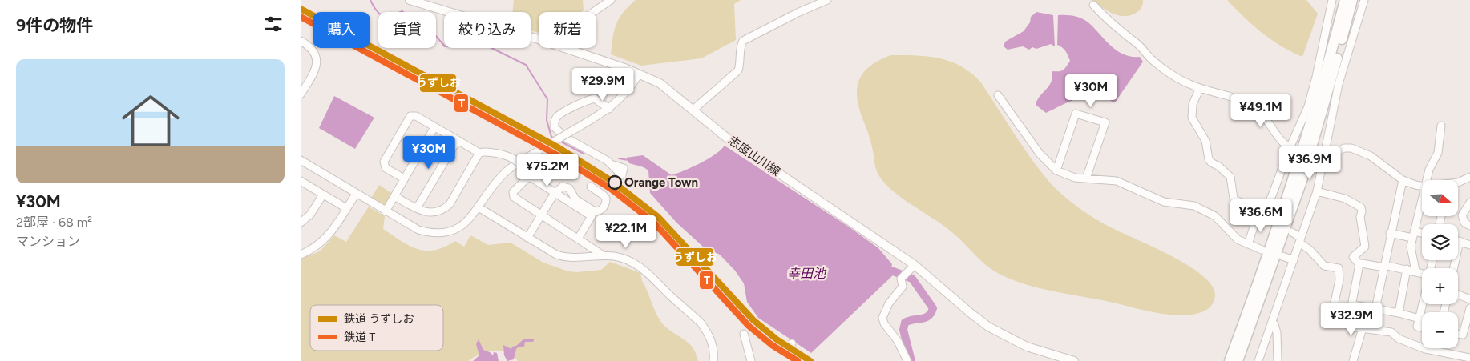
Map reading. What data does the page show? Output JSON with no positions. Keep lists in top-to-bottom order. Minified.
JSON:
{"streets":{"main road":["志度山川線"]},"water":["幸田池"],"places":["Orange Town"],"lines":["rail line うずしお","rail line T"],"legend":["鉄道 うずしお","鉄道 T"],"north":"right","page":{"heading":"9件の物件","chip":["購入","賃貸","絞り込み","新着"],"list":[{"name":"¥30M","note":"2部屋 · 68 m² · マンション"}],"price":["¥29.9M","¥30M","¥49.1M","¥30M","¥36.9M","¥75.2M","¥36.6M","¥22.1M","¥32.9M"],"map_buttons":["+","−"]}}
